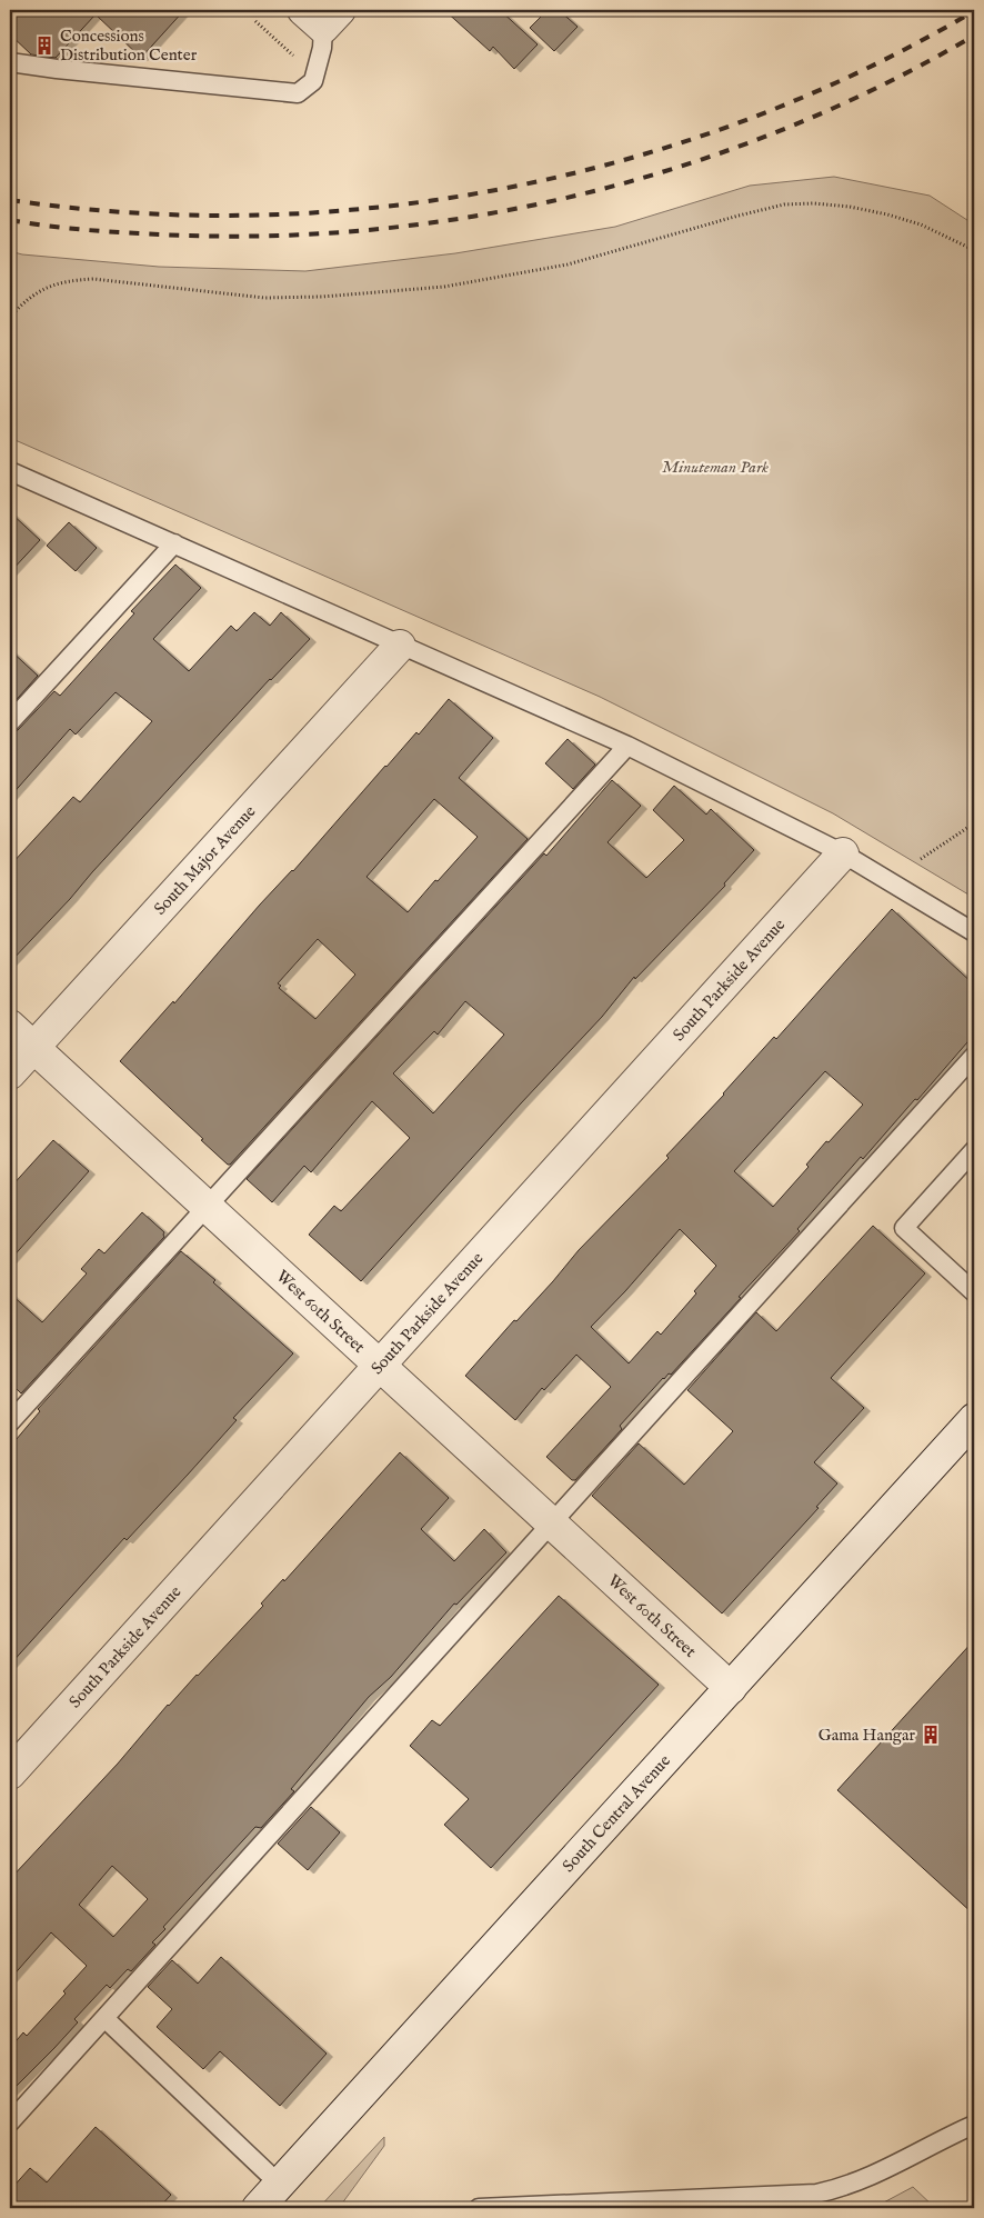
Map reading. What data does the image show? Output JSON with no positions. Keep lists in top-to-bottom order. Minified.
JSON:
{"streets":{"street":["South Major Avenue","South Parkside Avenue","West 60th Street","South Central Avenue"]},"crossings":[["South Major Avenue","West 60th Street"],["South Parkside Avenue","West 60th Street"],["West 60th Street","South Central Avenue"]],"parks":["Minuteman Park"],"places":{"building":["Concessions Distribution Center","Gama Hangar"]}}
